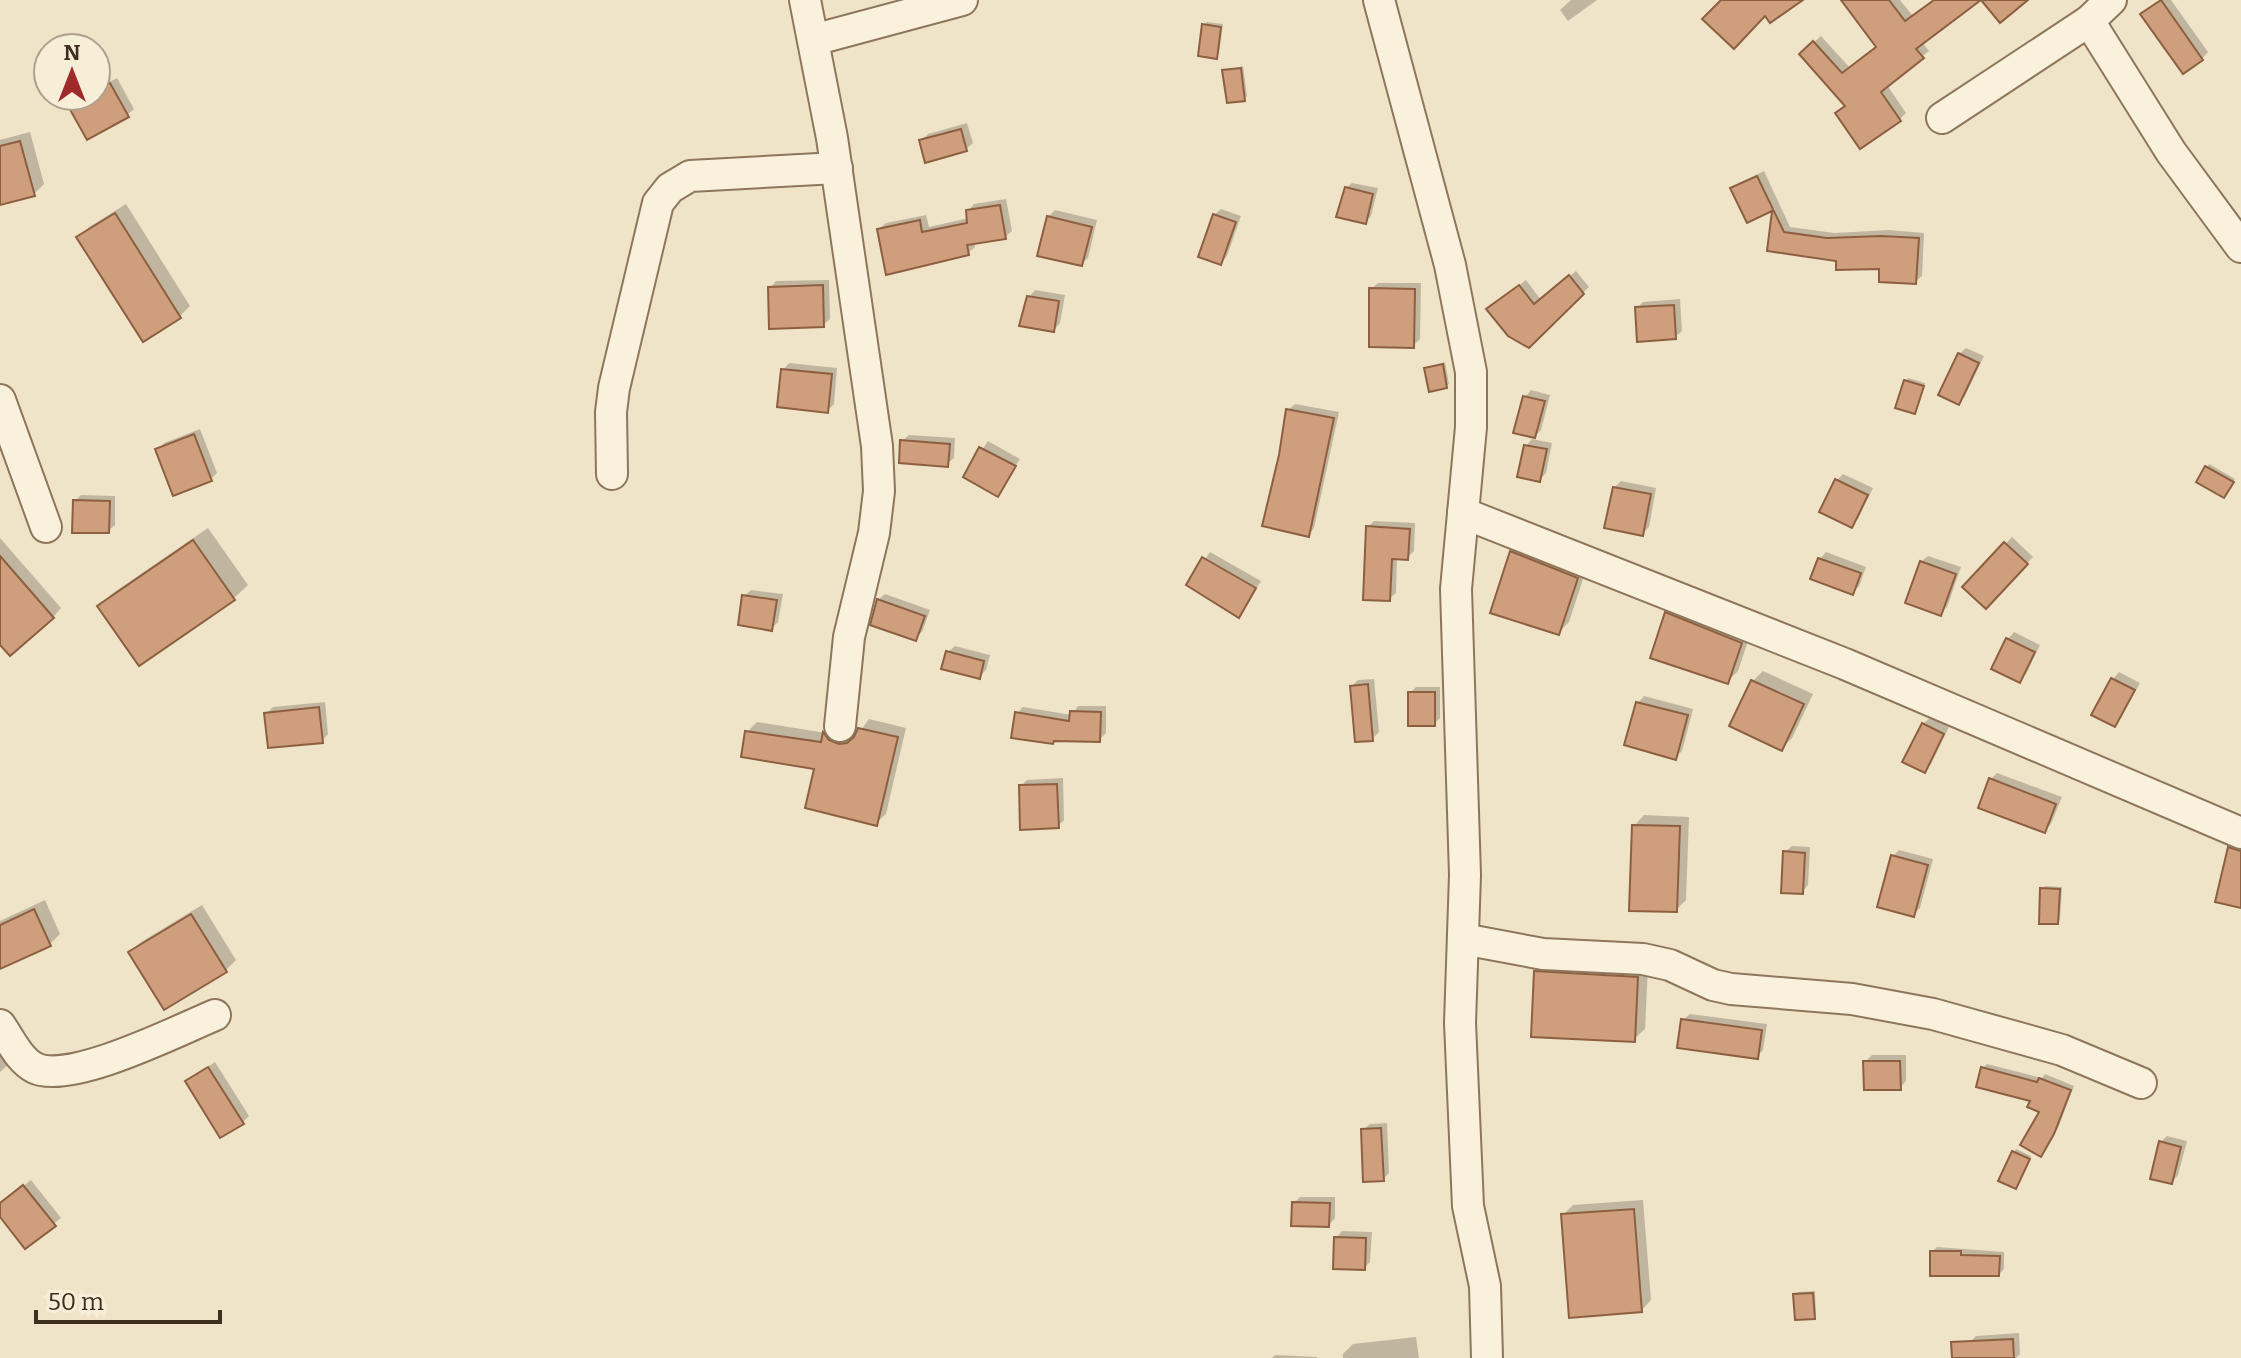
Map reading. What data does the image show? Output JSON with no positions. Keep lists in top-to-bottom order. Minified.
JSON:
{"scale_bar":"50 m","north":"top"}
